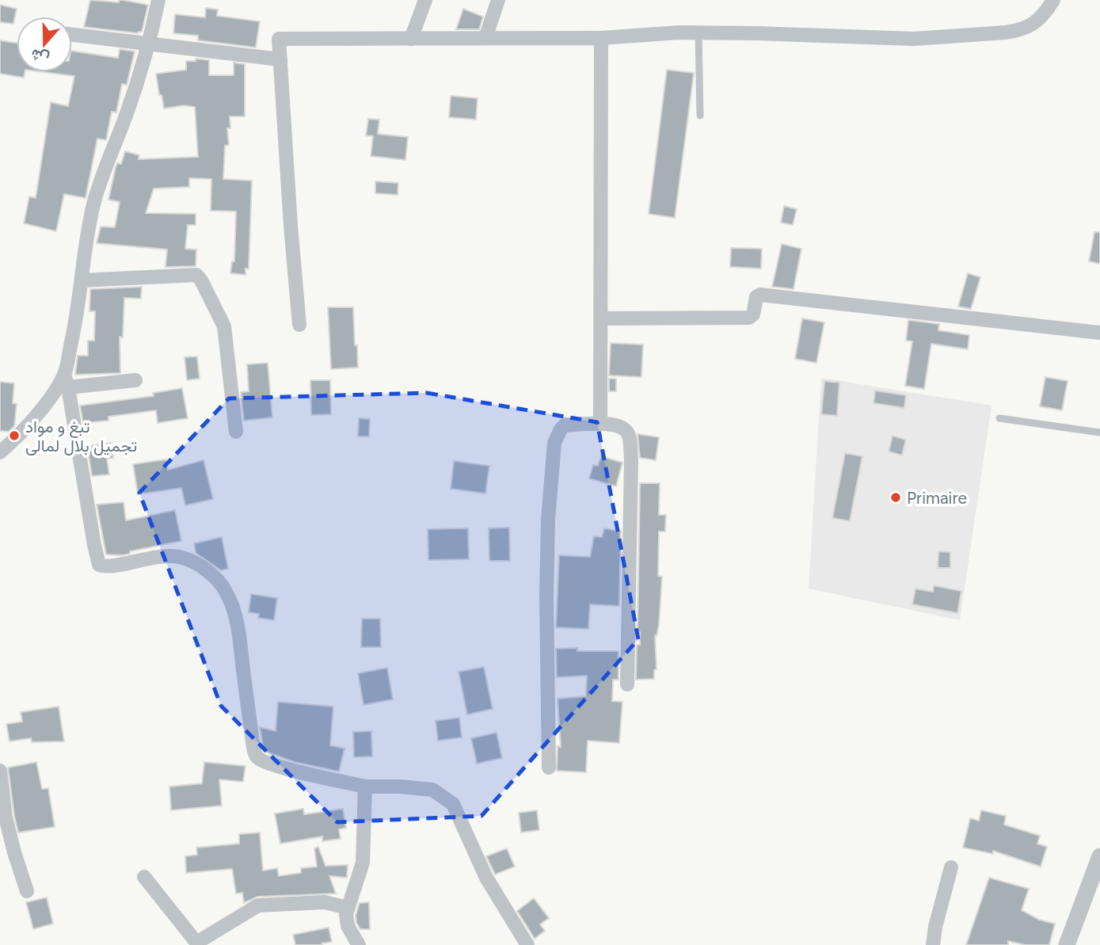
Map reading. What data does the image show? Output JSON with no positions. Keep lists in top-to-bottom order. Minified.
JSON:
{"places":["تبغ و مواد تجميل بلال لمالى","Primaire"],"north":"bottom"}
